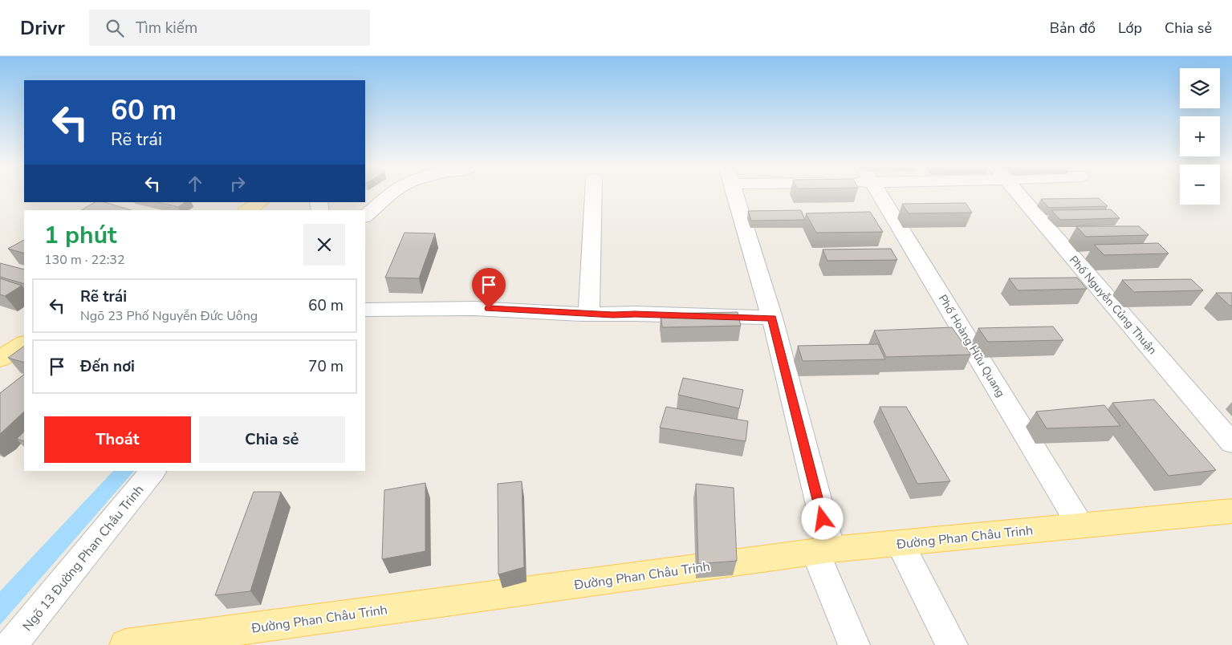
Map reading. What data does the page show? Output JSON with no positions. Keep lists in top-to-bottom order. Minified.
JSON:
{"streets":{"main road":["Đường Phan Châu Trinh"],"street":["Phố Nguyễn Củng Thuận","Phố Hoàng Hữu Quang","Ngõ 13 Đường Phan Châu Trinh"]},"crossings":[["Phố Hoàng Hữu Quang","Đường Phan Châu Trinh"]],"page":{"header":"Drivr","search":"Tìm kiếm","nav":["Bản đồ","Lớp","Chia sẻ"],"map_buttons":["+","−"],"turn":["60 m","Rẽ trái"],"heading":["1 phút","130 m · 22:32"],"list":[{"name":"Rẽ trái","note":"Ngõ 23 Phố Nguyễn Đức Uông","value":"60 m"},{"name":"Đến nơi","value":"70 m"}],"buttons":["Thoát","Chia sẻ"]}}
